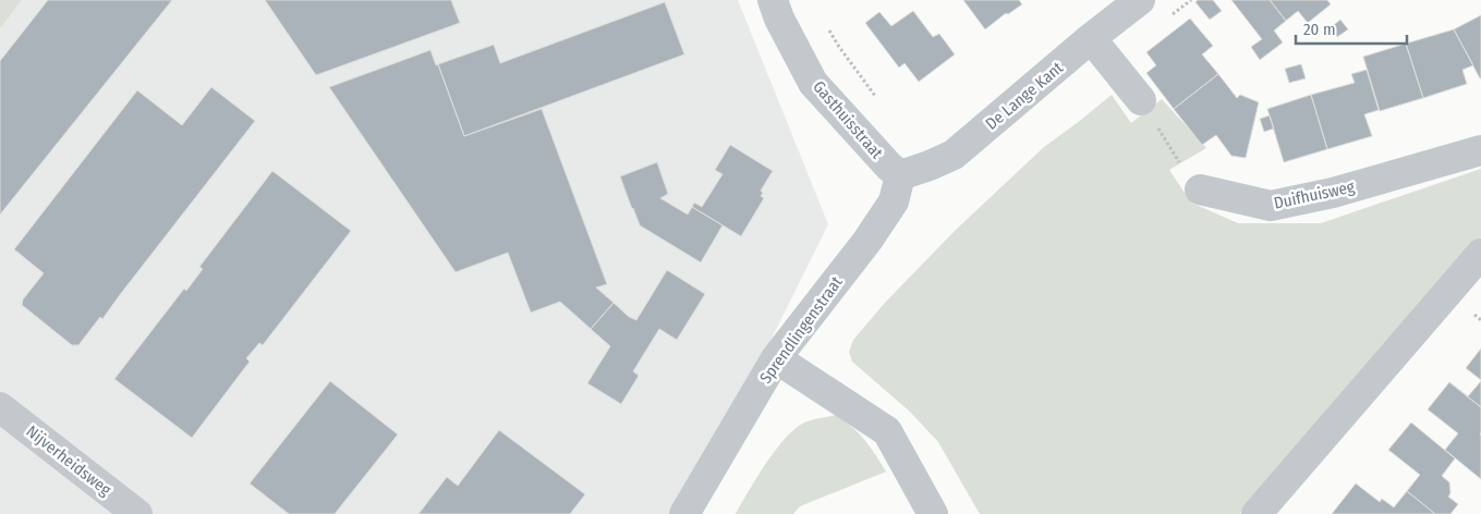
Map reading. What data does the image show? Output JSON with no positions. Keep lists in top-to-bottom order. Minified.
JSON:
{"streets":{"street":["De Lange Kant","Gasthuisstraat","Duifhuisweg","Sprendlingenstraat","Nijverheidsweg"]},"crossings":[["De Lange Kant","Gasthuisstraat"],["De Lange Kant","Sprendlingenstraat"],["Gasthuisstraat","Sprendlingenstraat"]],"scale_bar":"20 m"}
